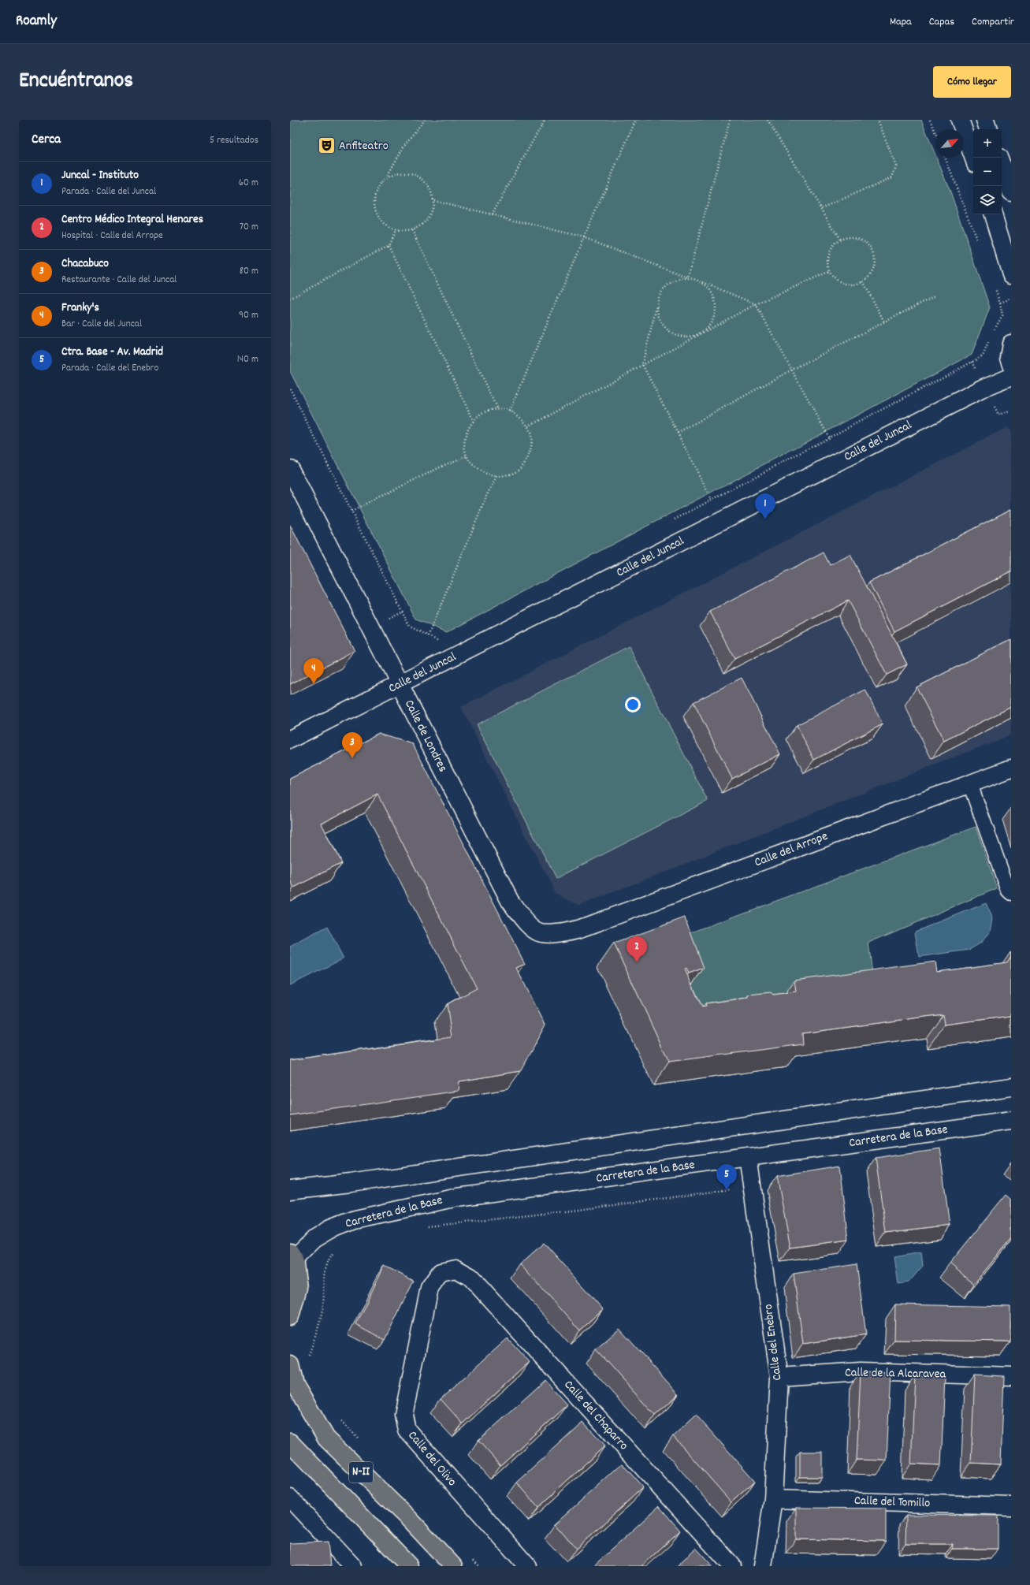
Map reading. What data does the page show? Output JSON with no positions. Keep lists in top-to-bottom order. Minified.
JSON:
{"streets":{"main road":["N-II"],"street":["Calle del Juncal","Calle de Londres","Calle del Arrope","Carretera de la Base","Calle del Enebro","Calle de la Alcaravea","Calle del Chaparro","Calle del Olivo","Calle del Tomillo"]},"crossings":[["Calle del Juncal","Calle de Londres"],["Calle de Londres","Calle del Arrope"],["Carretera de la Base","Calle del Enebro"],["Calle del Enebro","Calle de la Alcaravea"],["Calle del Enebro","Calle del Tomillo"],["Calle del Chaparro","Calle del Olivo"]],"places":{"theatre":["Anfiteatro"]},"north":"top right","page":{"header":"Roamly","nav":["Mapa","Capas","Compartir"],"title":"Encuéntranos","buttons":"Cómo llegar","heading":["Cerca","5 resultados"],"map_buttons":["+","−"],"list":[{"mark":"1","name":"Juncal - Instituto","note":"Parada · Calle del Juncal","value":"60 m"},{"mark":"2","name":"Centro Médico Integral Henares","note":"Hospital · Calle del Arrope","value":"70 m"},{"mark":"3","name":"Chacabuco","note":"Restaurante · Calle del Juncal","value":"80 m"},{"mark":"4","name":"Franky's","note":"Bar · Calle del Juncal","value":"90 m"},{"mark":"5","name":"Ctra. Base - Av. Madrid","note":"Parada · Calle del Enebro","value":"140 m"}],"pins":["1","4","3","2","5"]}}
